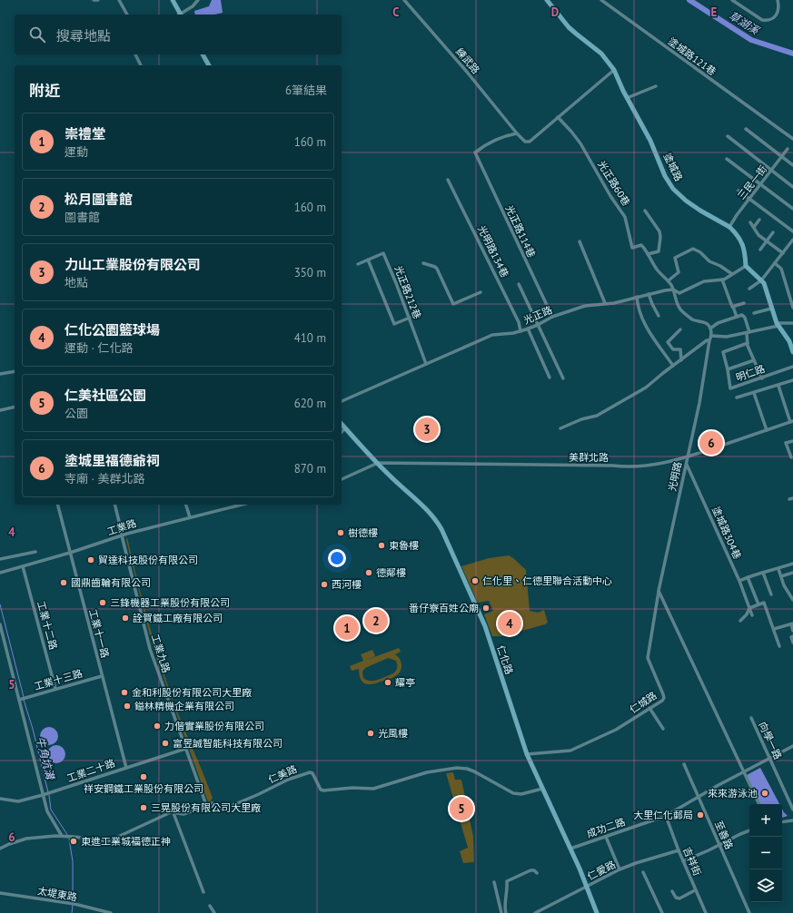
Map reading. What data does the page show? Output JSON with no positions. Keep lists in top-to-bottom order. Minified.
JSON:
{"streets":{"main road":["塗城路","仁化路"],"street":["塗城路121巷","練武路","三民一街","光正路60巷","光正路114巷","光明路134巷","光正路212巷","光正路","明仁路","美群北路","光明路","工業路","塗城路304巷","工業十二路","工業十一路","工業九路","工業十三路","仁城路","向學一路","工業二十路","仁美路","成功二路","至善路","吉祥街","仁愛路","太堤東路"]},"crossings":[["練武路","塗城路"],["練武路","光正路60巷"],["練武路","光正路114巷"],["塗城路","三民一街"],["塗城路","光正路"],["光正路114巷","光正路"],["光明路134巷","光正路"],["光正路212巷","光正路"],["美群北路","光明路"],["美群北路","仁化路"],["光明路","塗城路304巷"],["光明路","仁城路"],["工業路","工業十二路"],["工業路","工業十一路"],["工業路","工業九路"],["工業十二路","工業十三路"],["工業十一路","工業十三路"],["工業十一路","工業二十路"],["工業九路","工業二十路"],["工業九路","仁美路"],["仁化路","仁城路"],["仁化路","仁美路"],["仁化路","成功二路"],["仁化路","仁愛路"],["向學一路","成功二路"],["成功二路","至善路"],["成功二路","吉祥街"],["吉祥街","仁愛路"]],"water":["草湖溪","牛角坑溝"],"places":["樹德樓","東魯樓","貿達科技股份有限公司","德鄰樓","仁化里、仁德里聯合活動中心","國鼎齒輪有限公司","西河樓","三鋒機器工業股份有限公司","番仔寮百姓公廟","詮賀鐵工廠有限公司","耀亭","金和利股份有限公司大里廠","鎰林精機企業有限公司","力偕實業股份有限公司","光風樓","富昱誠智能科技有限公司","祥安鋼鐵工業股份有限公司","來來游泳池","三晃股份有限公司大里廠","大里仁化郵局","東進工業城福德正神"],"page":{"search":"搜尋地點","heading":["附近","6筆結果"],"list":[{"mark":"1","name":"崇禮堂","note":"運動","value":"160 m"},{"mark":"2","name":"松月圖書館","note":"圖書館","value":"160 m"},{"mark":"3","name":"力山工業股份有限公司","note":"地點","value":"350 m"},{"mark":"4","name":"仁化公園籃球場","note":"運動 · 仁化路","value":"410 m"},{"mark":"5","name":"仁美社區公園","note":"公園","value":"620 m"},{"mark":"6","name":"塗城里福德爺祠","note":"寺廟 · 美群北路","value":"870 m"}],"pins":["3","6","2","4","1","5"],"map_buttons":["+","−"]},"grid":{"columns":["C","D","E"],"rows":["4","5","6"]}}
